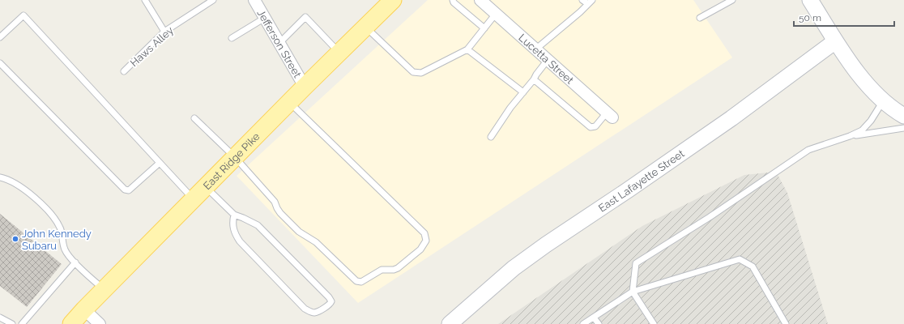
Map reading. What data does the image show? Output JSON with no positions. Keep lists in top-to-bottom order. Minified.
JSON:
{"streets":{"main road":["East Ridge Pike"],"street":["Jefferson Street","Lucetta Street","East Lafayette Street"],"lane":["Haws Alley"]},"crossings":[["Jefferson Street","East Ridge Pike"]],"places":["John Kennedy Subaru"],"scale_bar":"50 m"}
